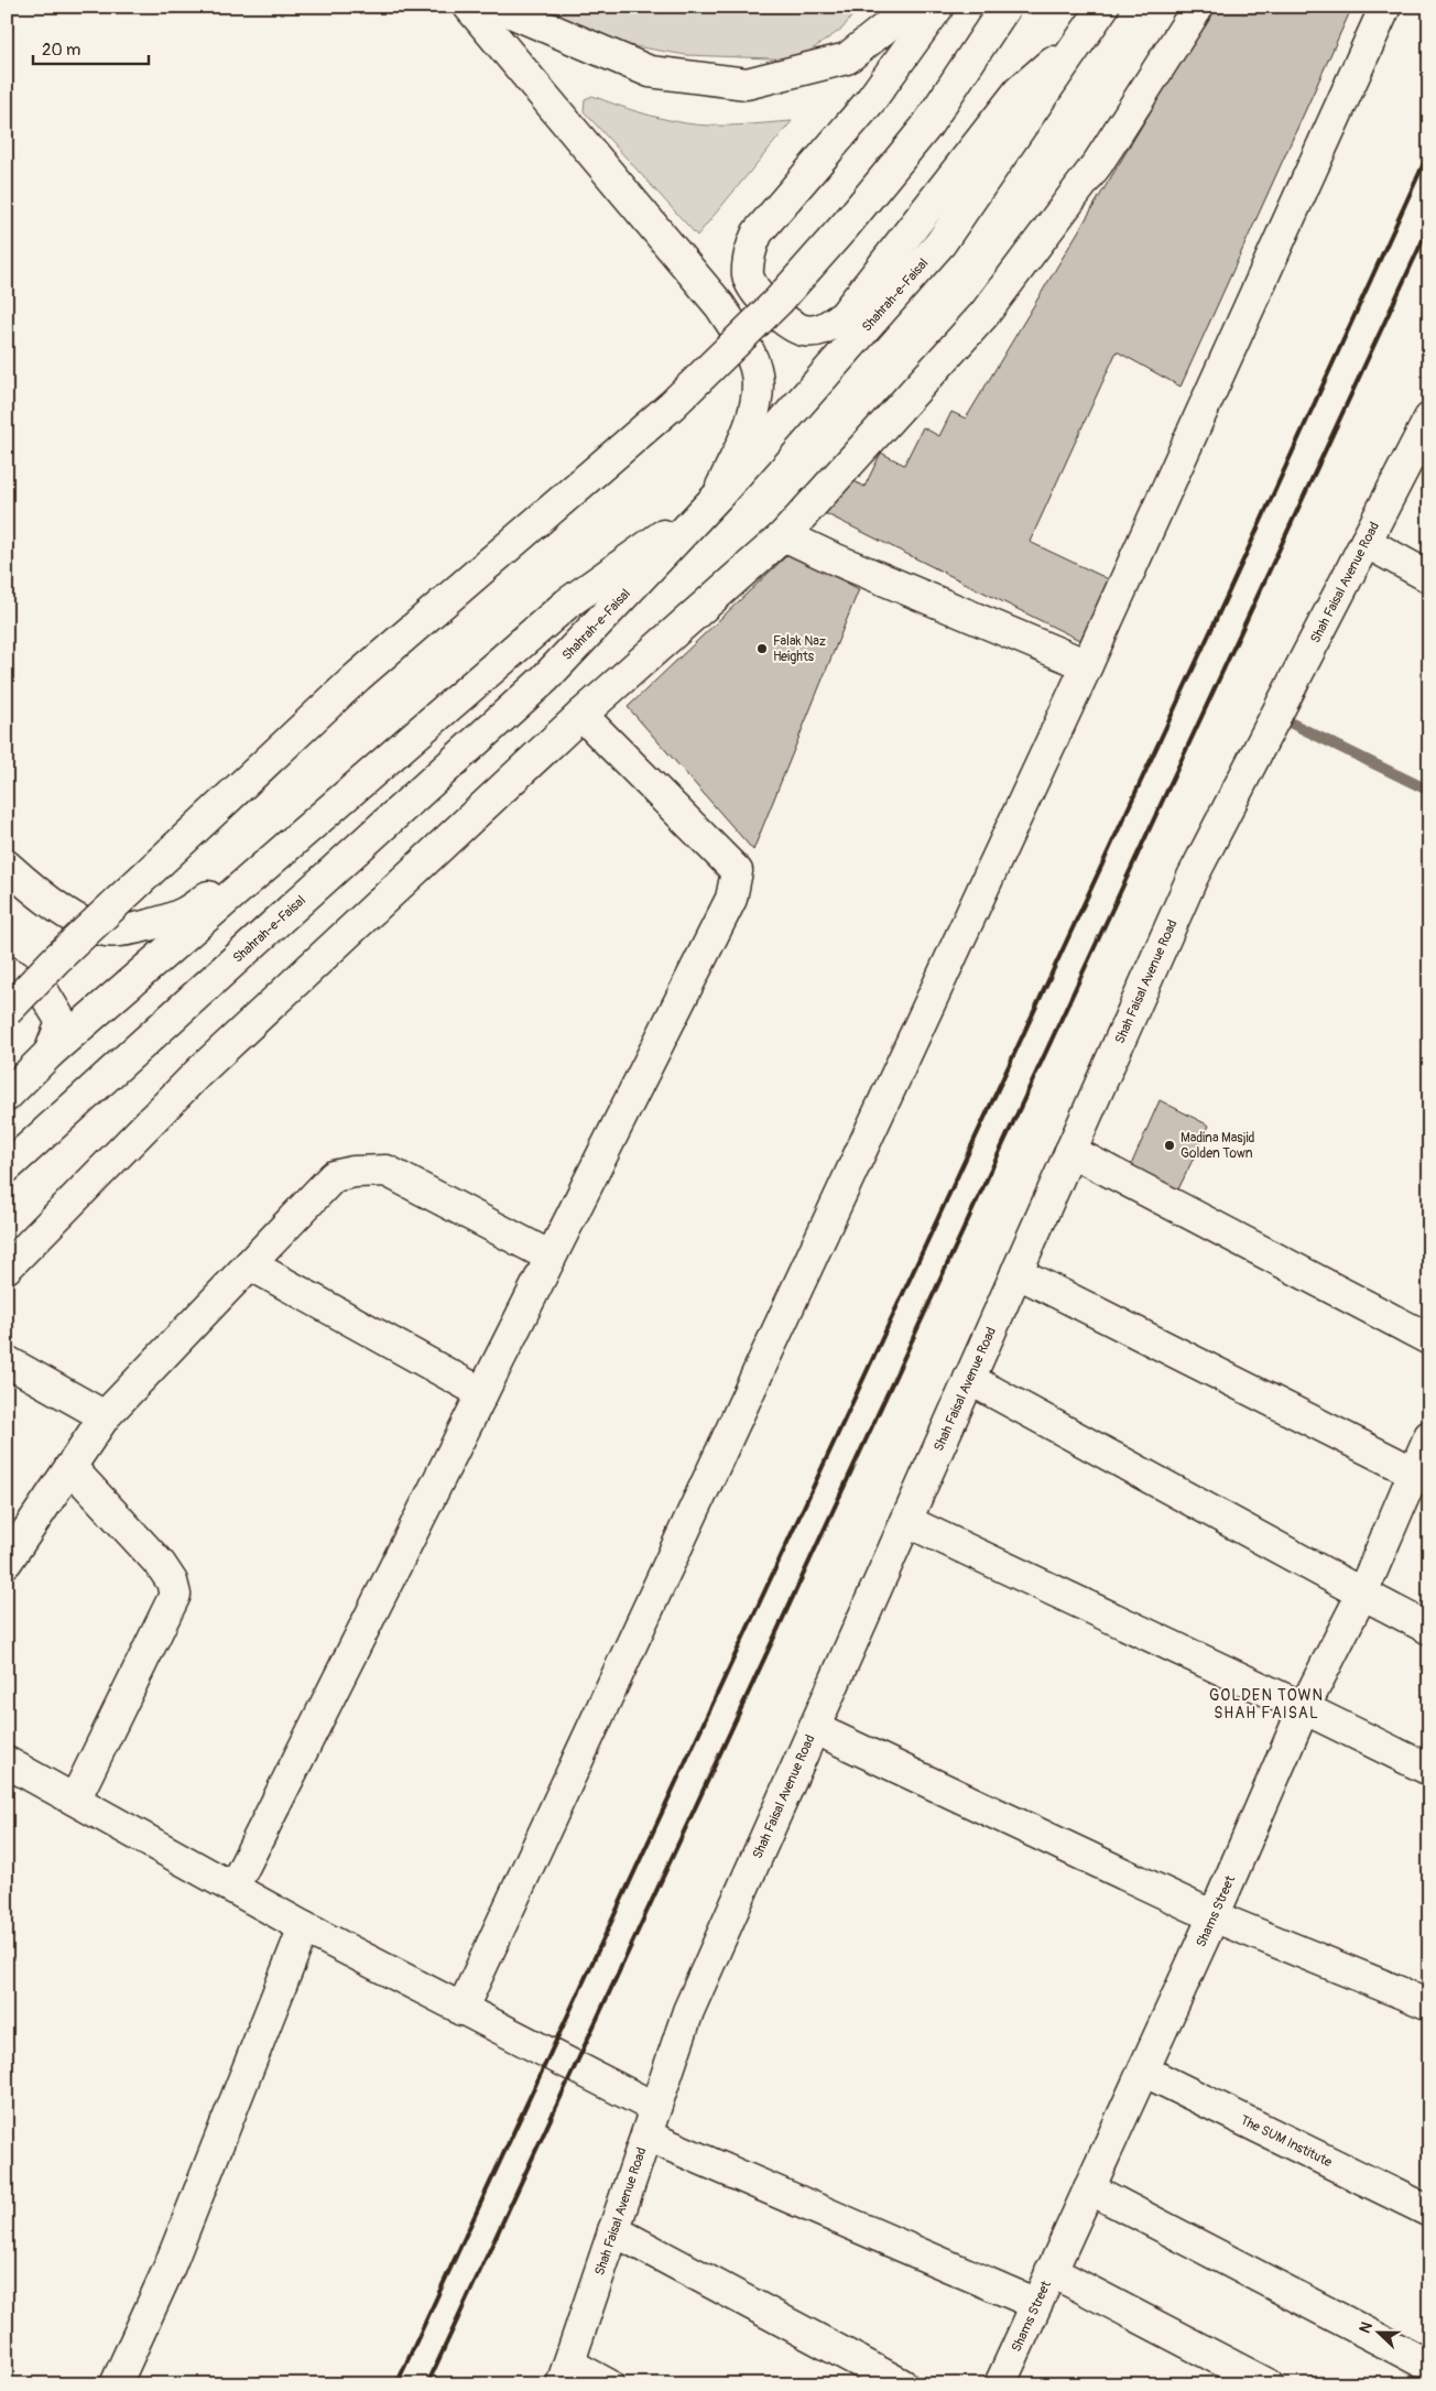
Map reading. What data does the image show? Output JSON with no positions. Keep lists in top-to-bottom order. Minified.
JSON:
{"streets":{"main road":["Shahrah-e-Faisal","Shah Faisal Avenue Road","Shams Street","The SUM Institute"]},"crossings":[["Shams Street","The SUM Institute"]],"districts":["GOLDEN TOWN SHAH FAISAL"],"places":["Falak Naz Heights","Madina Masjid Golden Town"],"scale_bar":"20 m","north":"left"}
